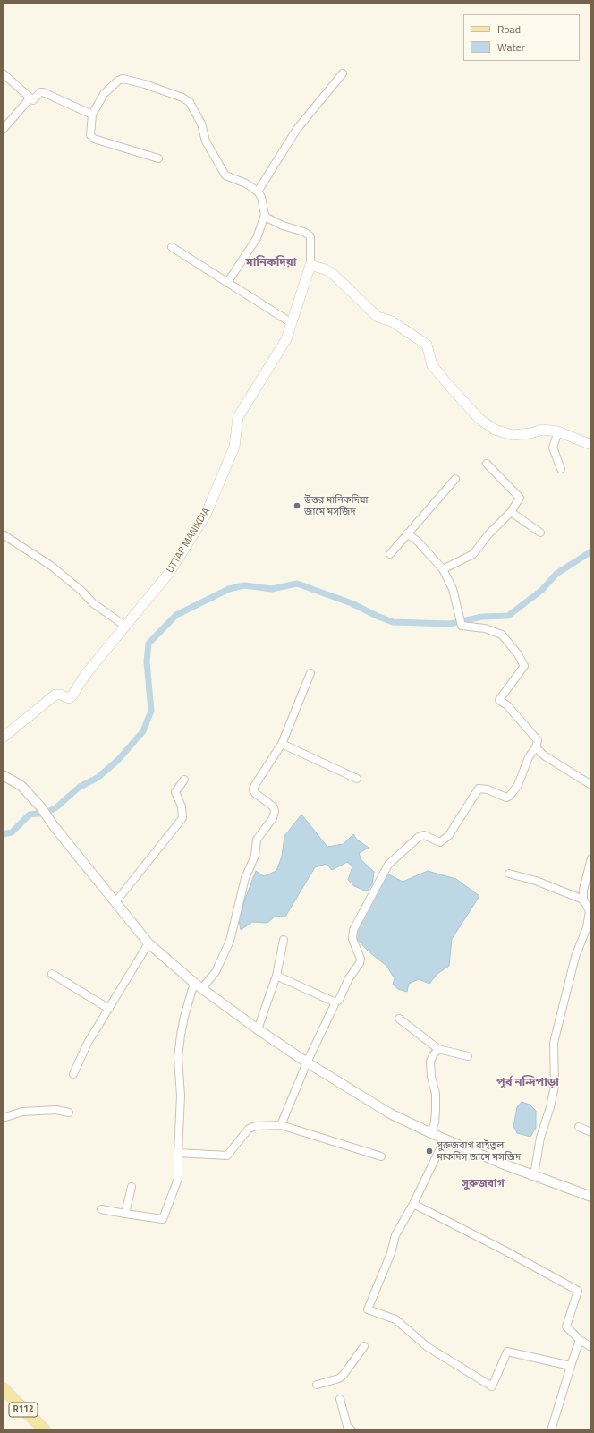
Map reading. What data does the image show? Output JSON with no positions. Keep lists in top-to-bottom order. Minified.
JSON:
{"streets":{"main road":["UTTAR MANIKDIA","R112"]},"districts":["মানিকদিয়া","পূর্ব নন্দিপাড়া","সুরুজবাগ"],"places":["উত্তর মানিকদিয়া জামে মসজিদ","সুরুজবাগ বাইতুল মাকদিস জামে মসজিদ"],"legend":["Road","Water"]}
